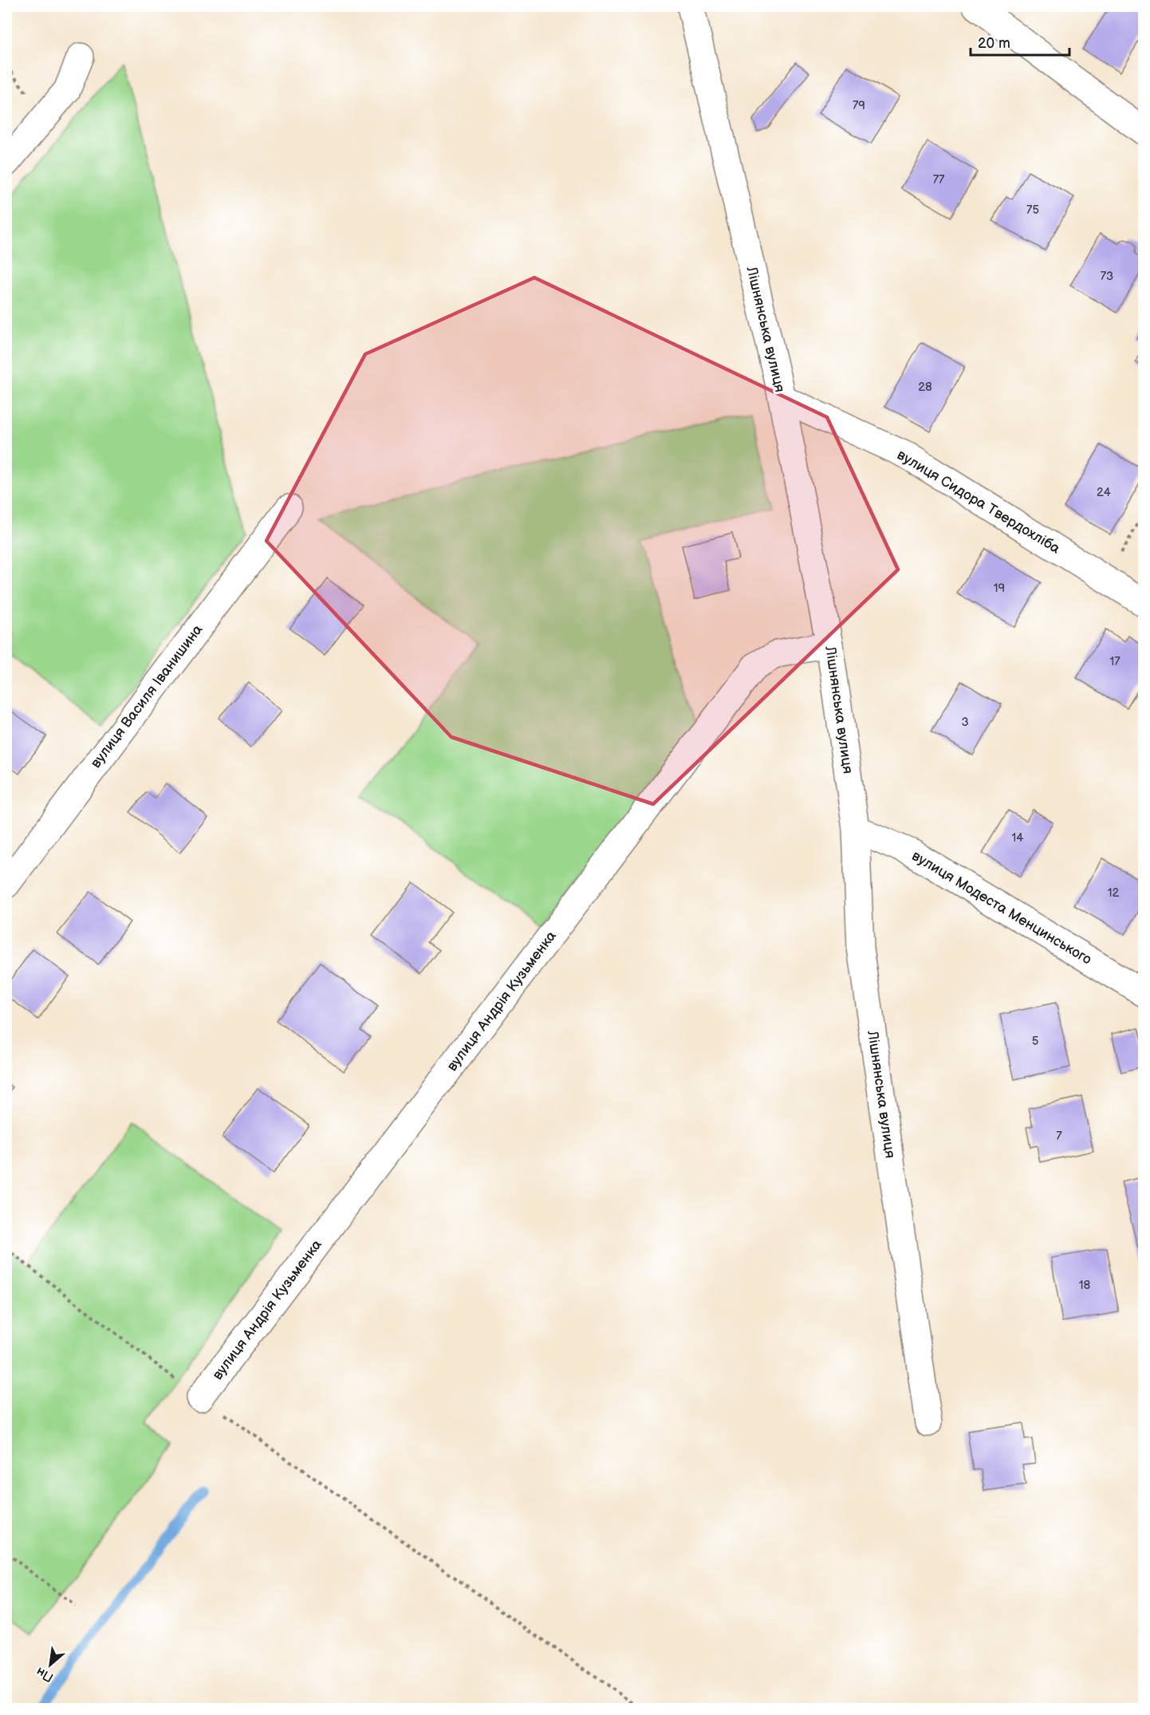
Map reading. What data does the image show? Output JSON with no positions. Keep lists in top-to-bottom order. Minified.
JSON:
{"streets":{"street":["Лішнянська вулиця","вулиця Сидора Твердохліба","вулиця Василя Іванишина","вулиця Модеста Менцинського","вулиця Андрія Кузьменка"]},"crossings":[["Лішнянська вулиця","вулиця Сидора Твердохліба"],["Лішнянська вулиця","вулиця Модеста Менцинського"],["Лішнянська вулиця","вулиця Андрія Кузьменка"]],"house_numbers":["79","77","75","73","28","24","19","17","3","14","12","5","7","18"],"scale_bar":"20 m","north":"bottom left"}
